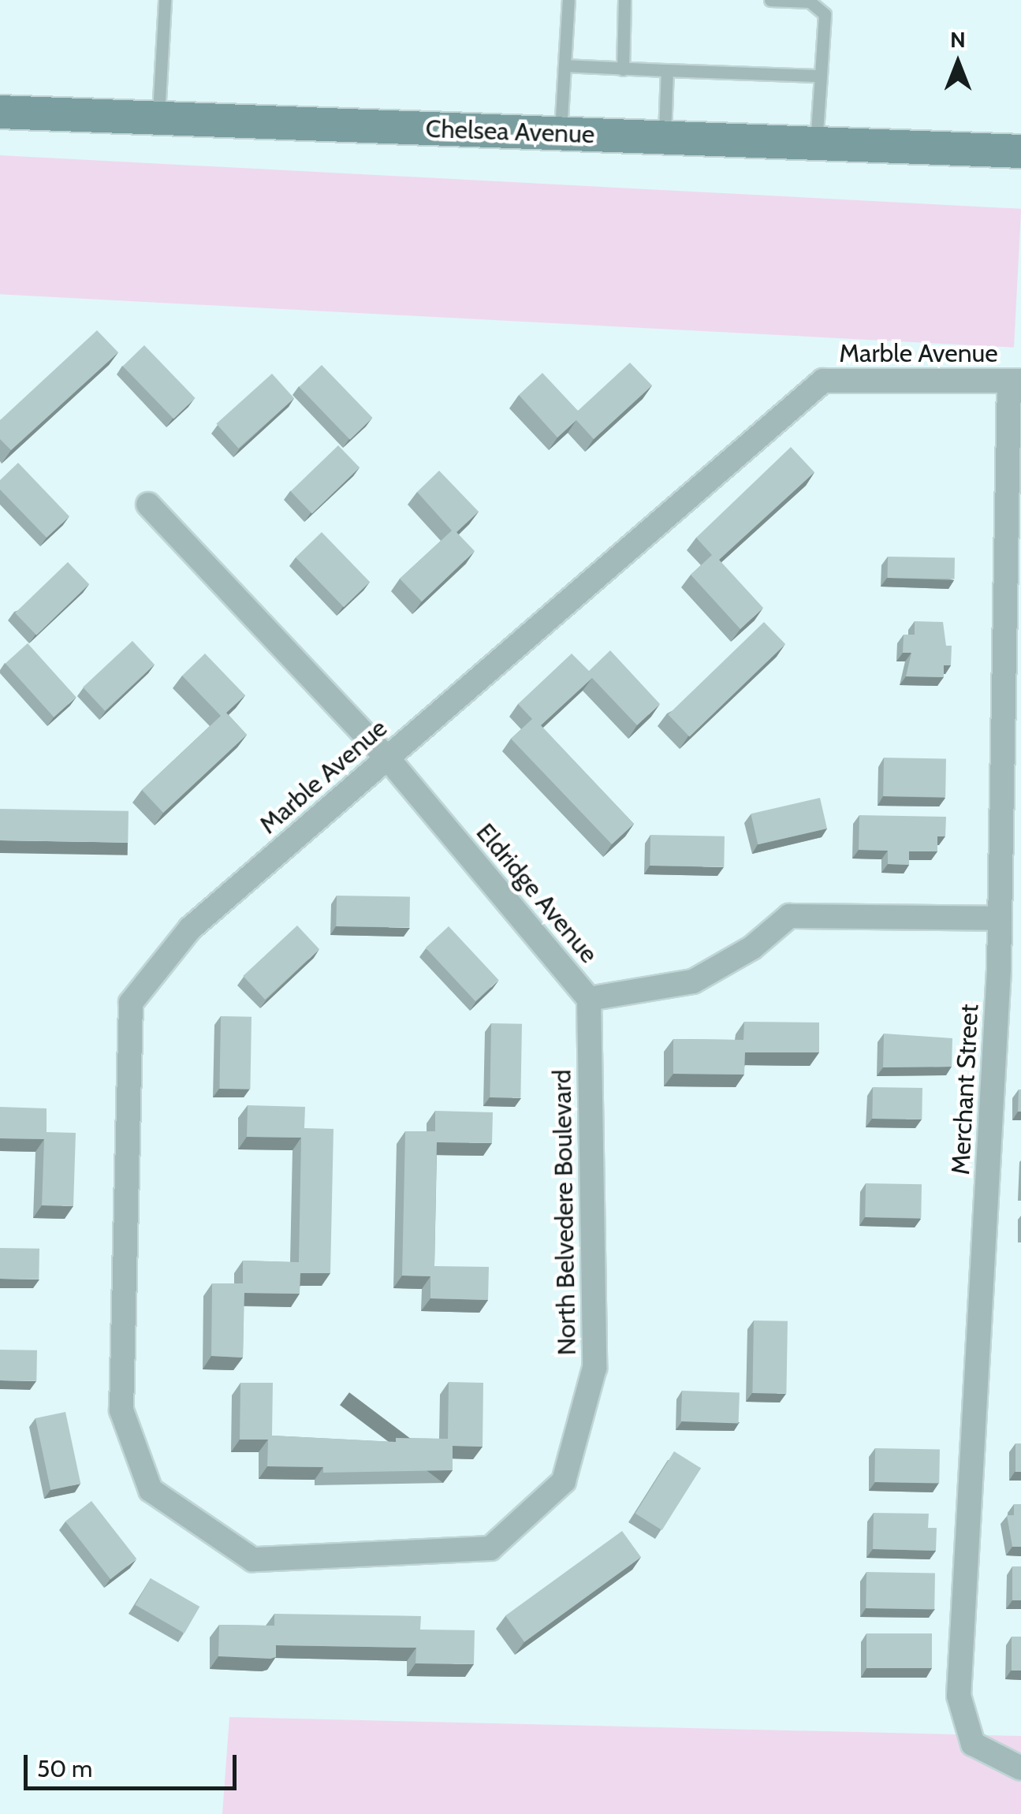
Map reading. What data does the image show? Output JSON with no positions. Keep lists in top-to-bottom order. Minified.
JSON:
{"streets":{"main road":["Chelsea Avenue"],"street":["Marble Avenue","Eldridge Avenue","Merchant Street","North Belvedere Boulevard"]},"crossings":[["Marble Avenue","Eldridge Avenue"],["Marble Avenue","Merchant Street"],["Marble Avenue","North Belvedere Boulevard"],["Eldridge Avenue","Merchant Street"],["Eldridge Avenue","North Belvedere Boulevard"]],"scale_bar":"50 m","north":"top"}
